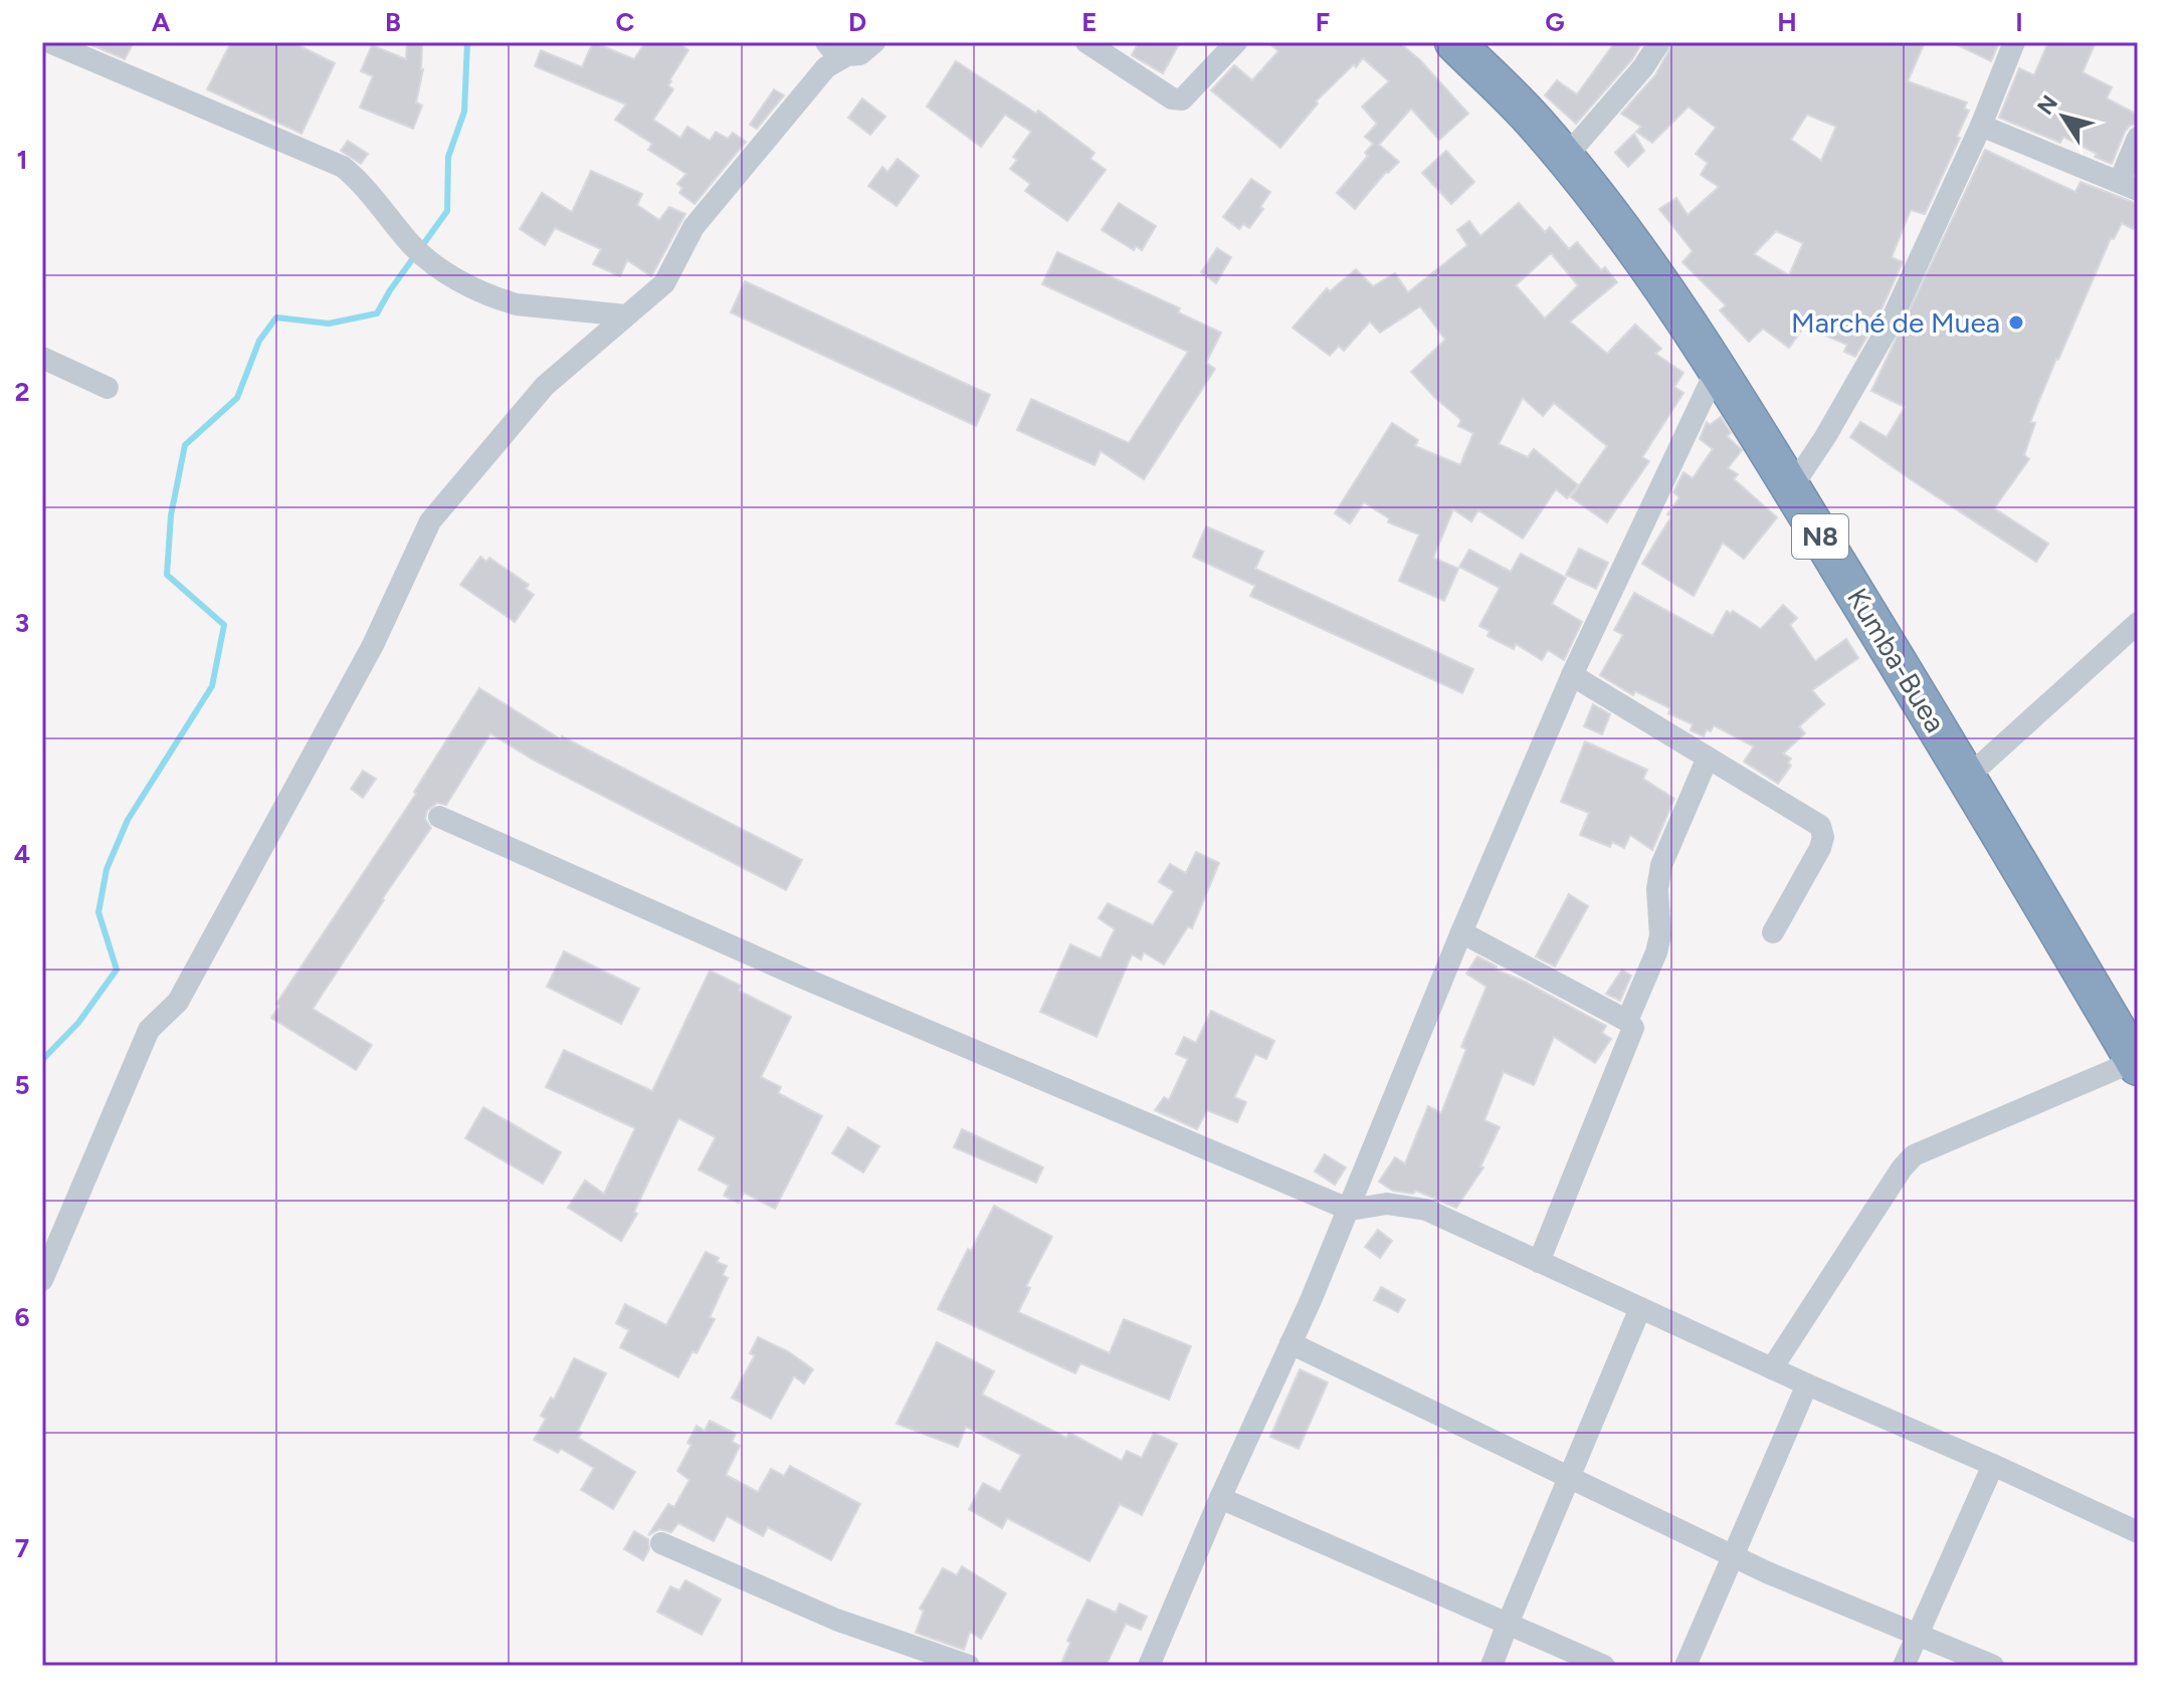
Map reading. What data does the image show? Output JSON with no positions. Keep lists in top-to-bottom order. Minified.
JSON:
{"streets":{"highway":["N8","Kumba-Buea"]},"places":["Marché de Muea"],"north":"top left","grid":{"columns":["A","B","C","D","E","F","G","H","I"],"rows":["1","2","3","4","5","6","7"]}}
